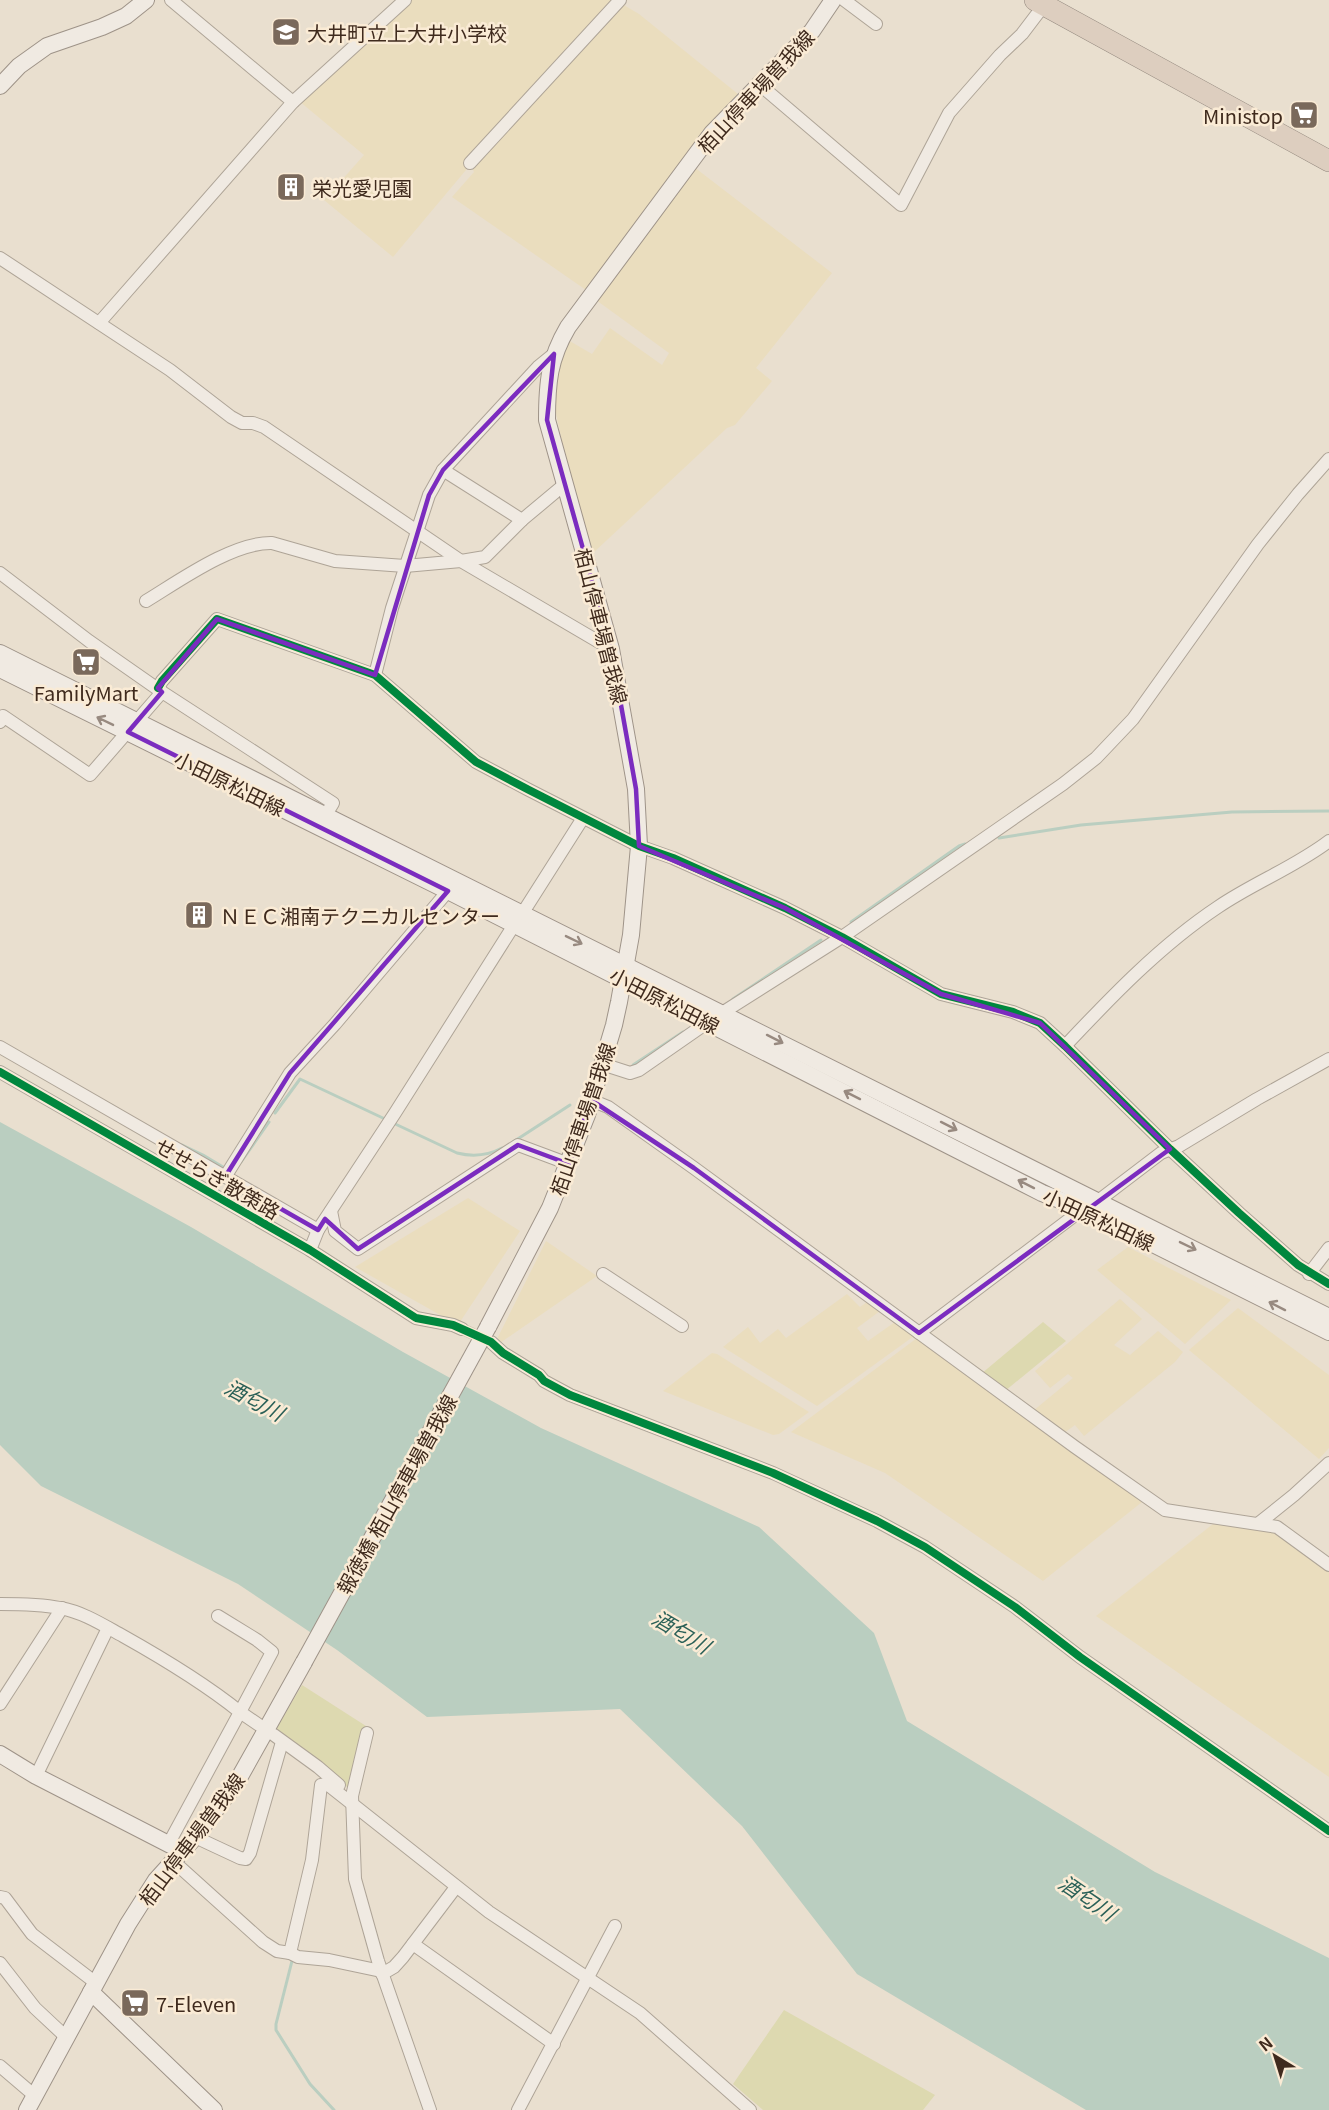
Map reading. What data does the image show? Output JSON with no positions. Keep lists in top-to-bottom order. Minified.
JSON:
{"streets":{"main road":["栢山停車場曽我線","小田原松田線","報徳橋 栢山停車場曽我線"],"street":["せせらぎ散策路"]},"crossings":[["栢山停車場曽我線","小田原松田線"],["栢山停車場曽我線","報徳橋 栢山停車場曽我線"]],"water":["酒匂川"],"places":{"school or university":["大井町立上大井小学校"],"supermarket":["Ministop","FamilyMart","7-Eleven"],"building":["栄光愛児園","ＮＥＣ湘南テクニカルセンター"]},"north":"top left"}
